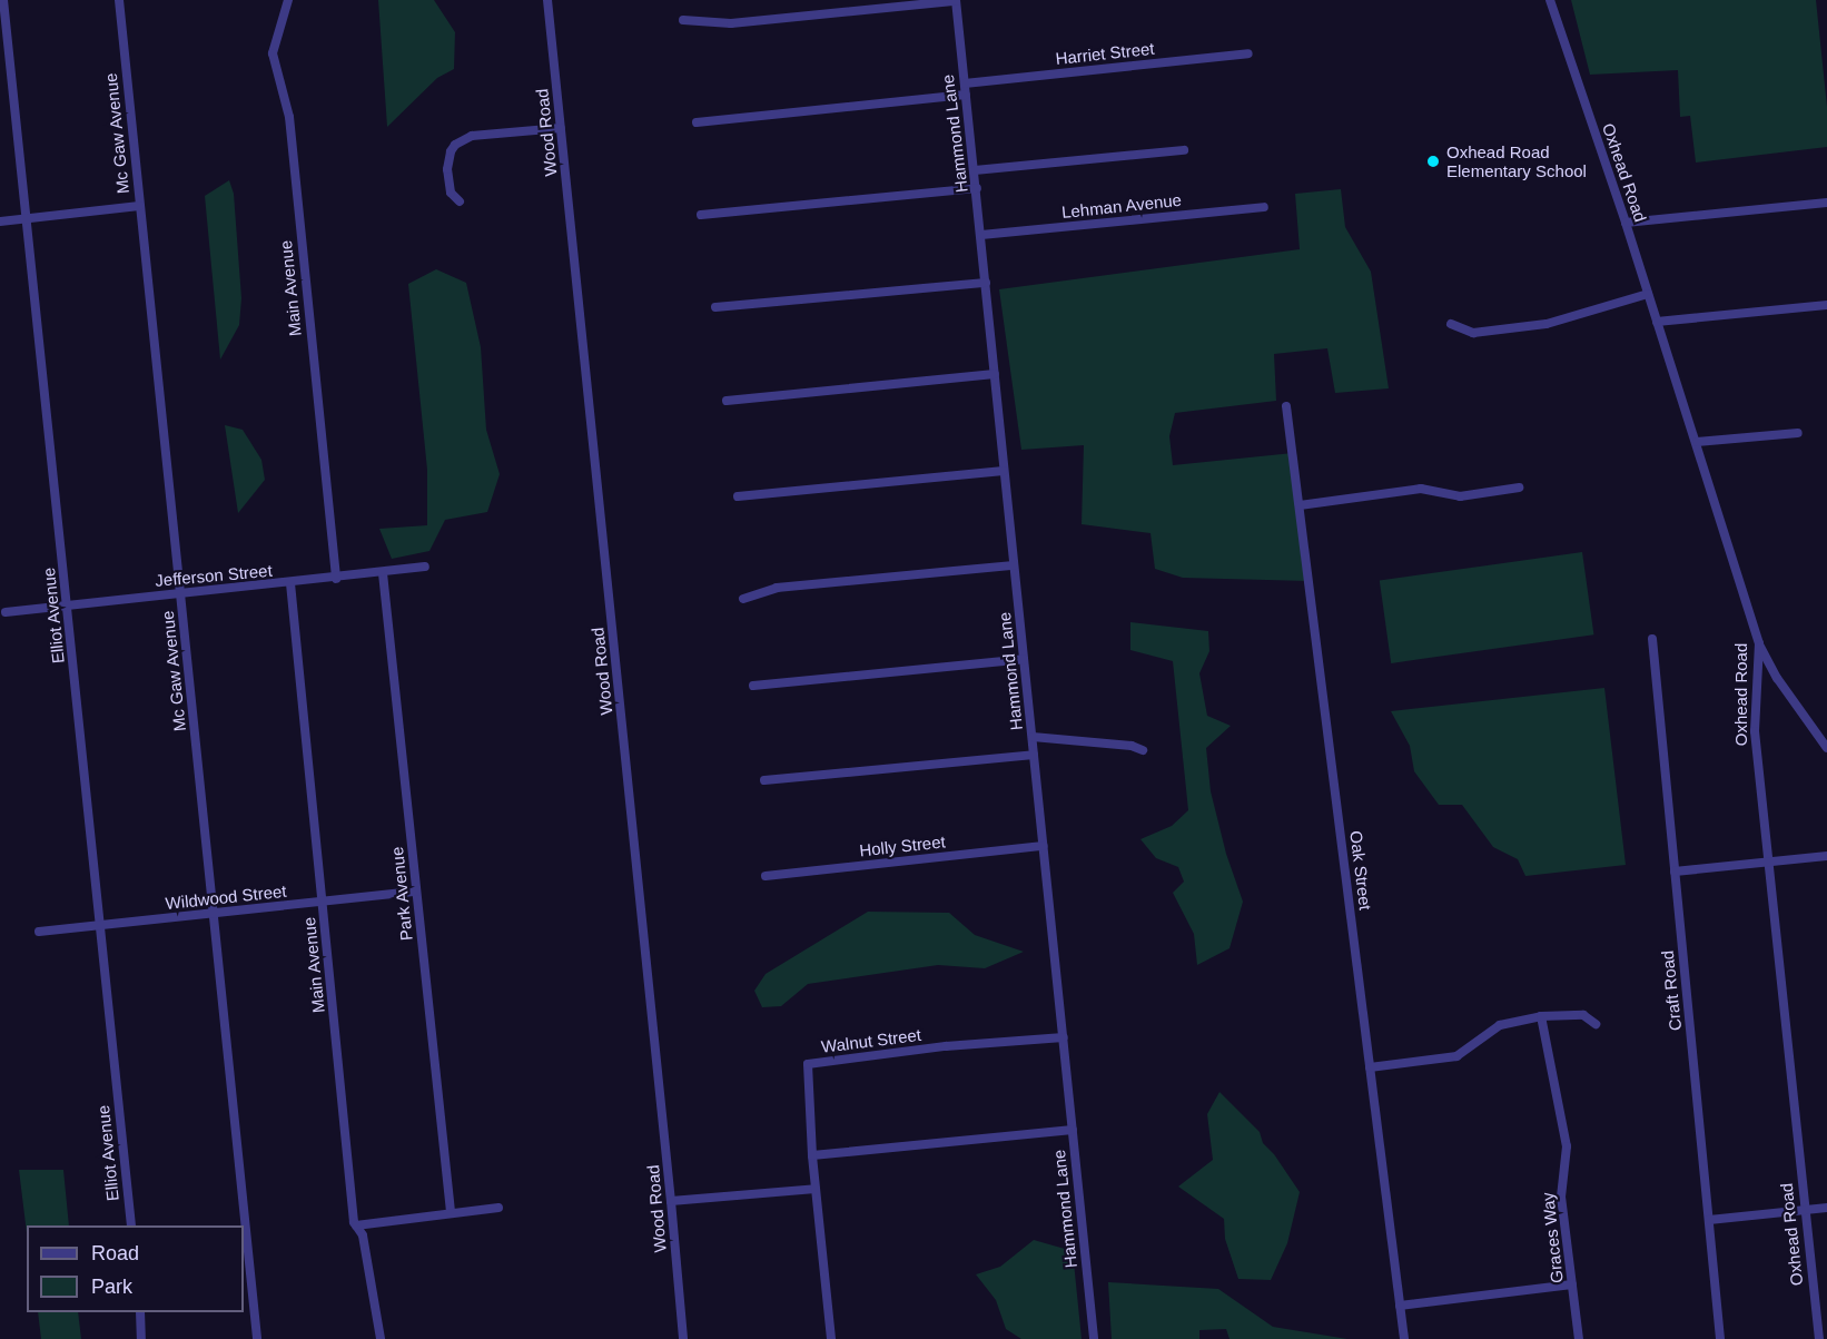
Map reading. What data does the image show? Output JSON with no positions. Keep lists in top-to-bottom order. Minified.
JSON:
{"streets":{"street":["Harriet Street","Wood Road","Mc Gaw Avenue","Hammond Lane","Oxhead Road","Lehman Avenue","Main Avenue","Jefferson Street","Elliot Avenue","Holly Street","Oak Street","Park Avenue","Wildwood Street","Craft Road","Walnut Street","Graces Way"]},"crossings":[["Harriet Street","Hammond Lane"],["Mc Gaw Avenue","Jefferson Street"],["Mc Gaw Avenue","Wildwood Street"],["Hammond Lane","Lehman Avenue"],["Hammond Lane","Holly Street"],["Hammond Lane","Walnut Street"],["Main Avenue","Jefferson Street"],["Main Avenue","Wildwood Street"],["Jefferson Street","Elliot Avenue"],["Jefferson Street","Park Avenue"],["Elliot Avenue","Wildwood Street"],["Park Avenue","Wildwood Street"]],"places":["Oxhead Road Elementary School"],"legend":["Road","Park"]}
